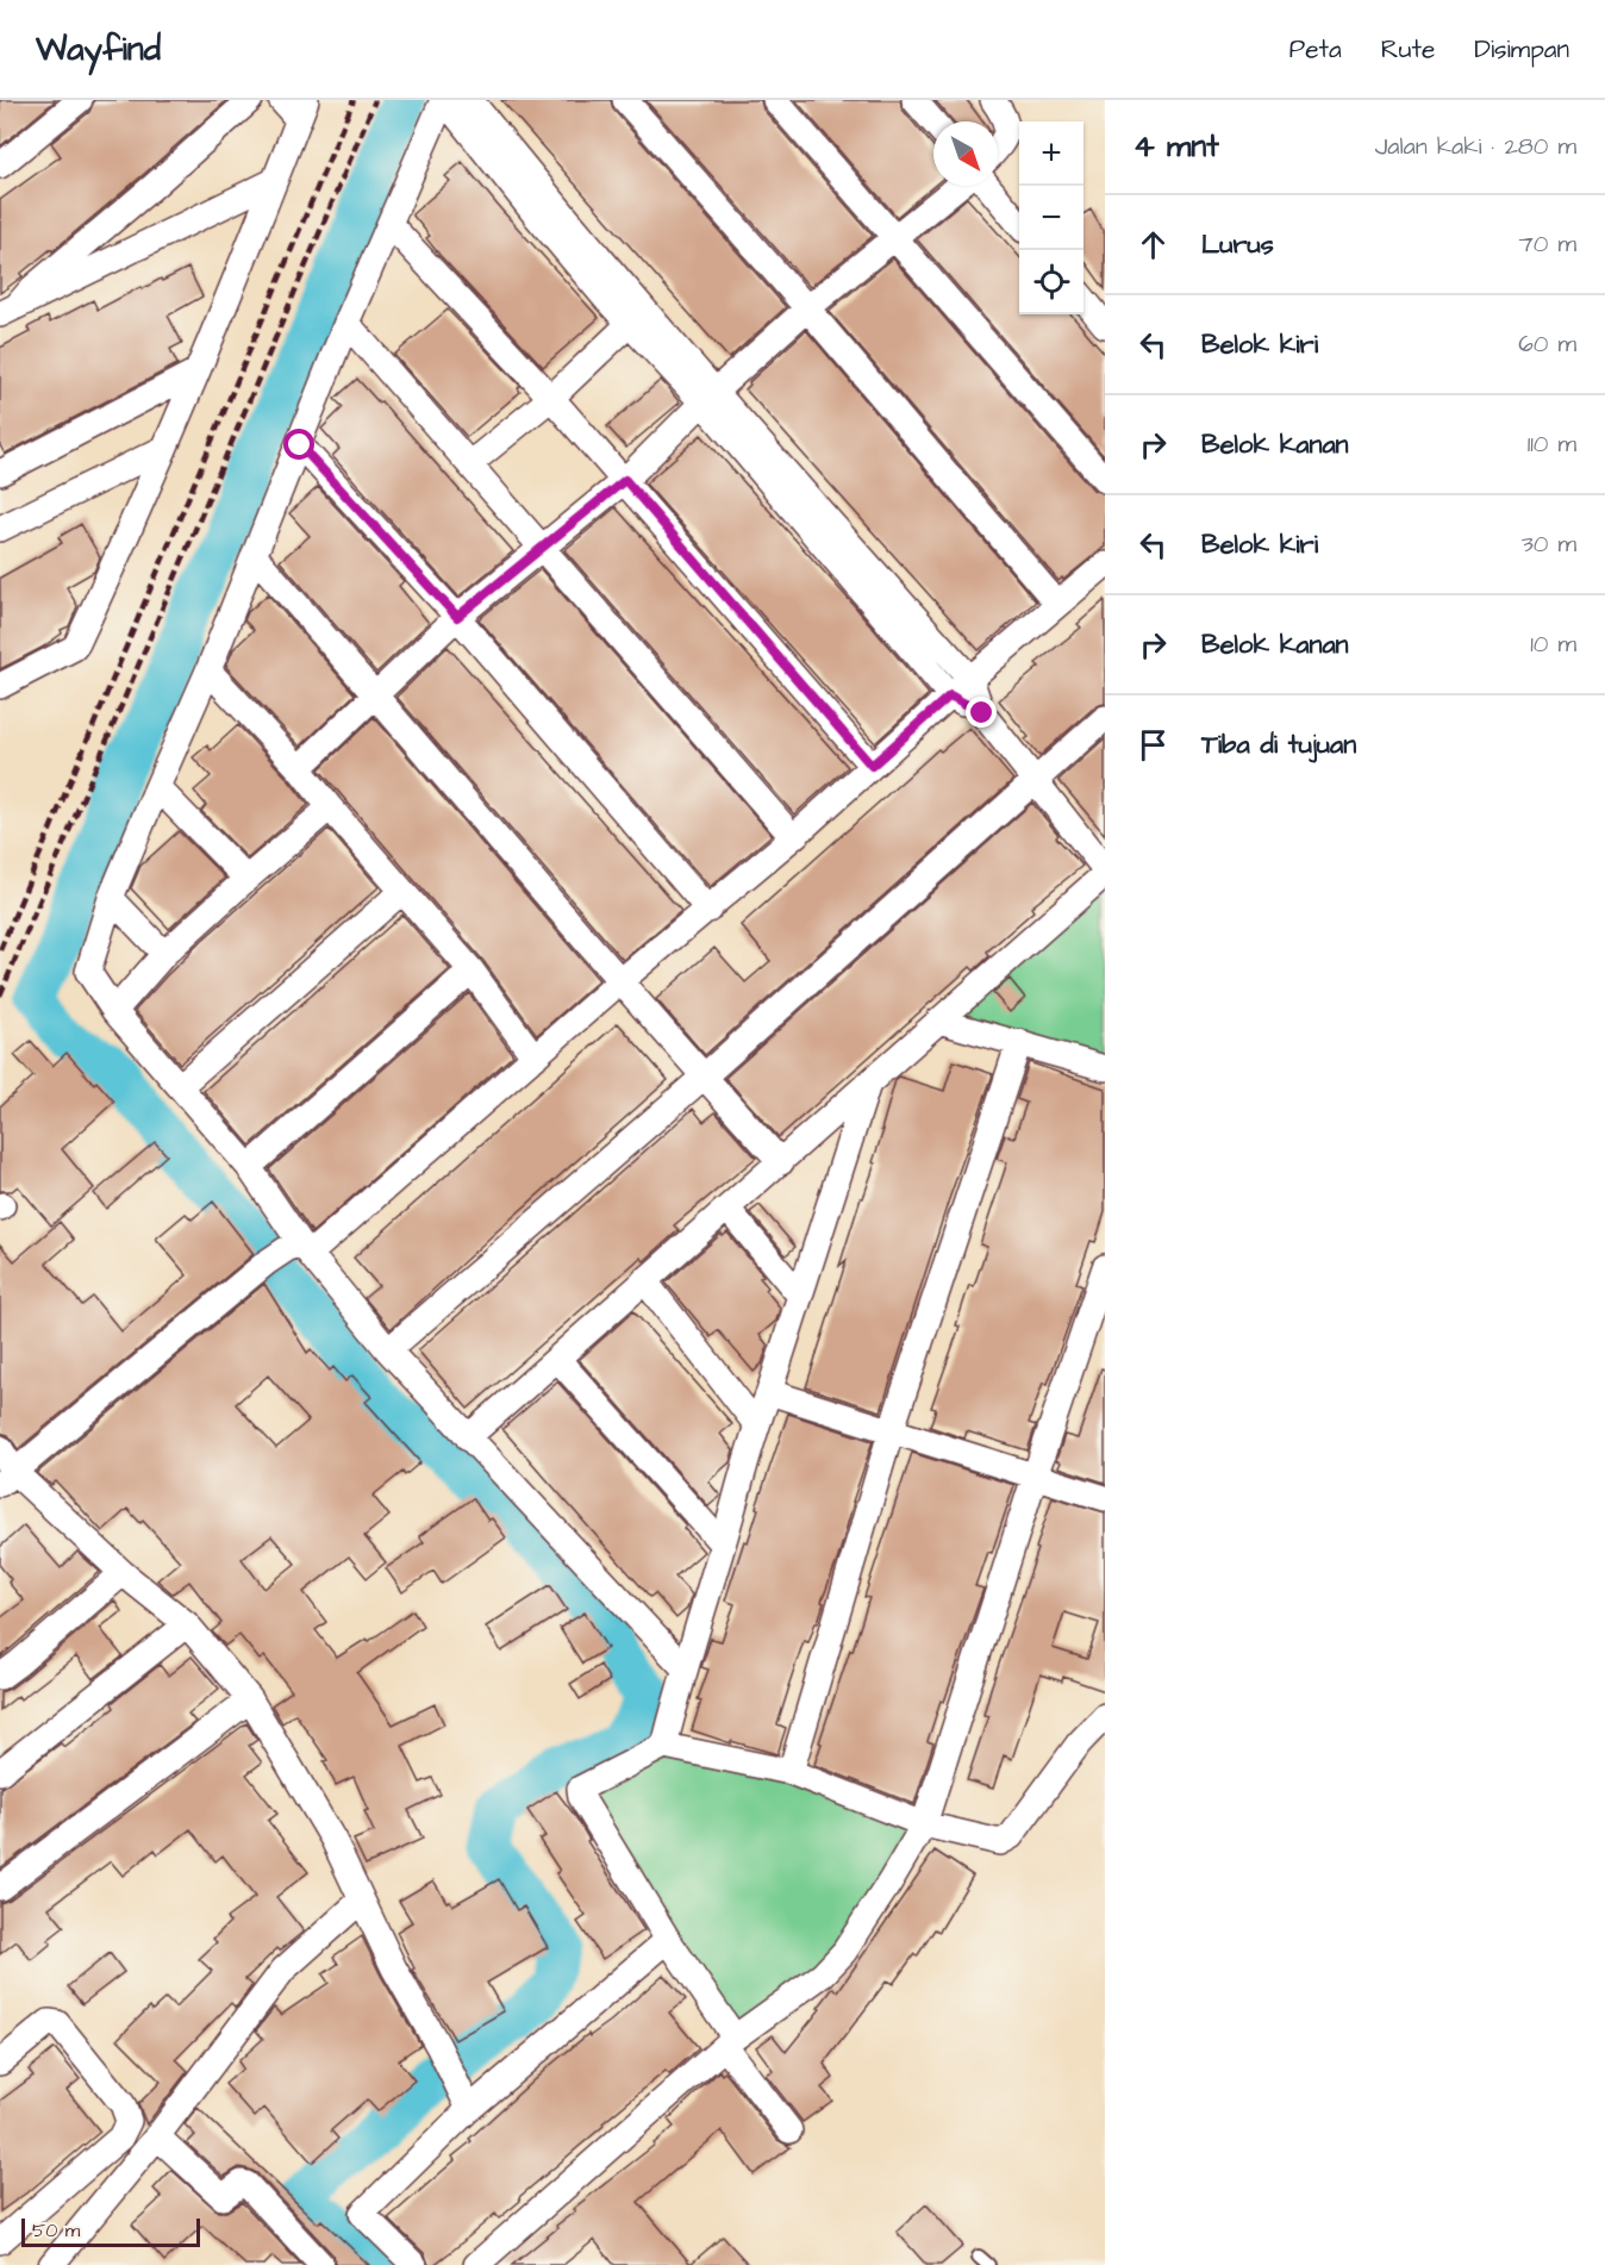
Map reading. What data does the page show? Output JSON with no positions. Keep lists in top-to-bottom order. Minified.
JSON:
{"scale_bar":"50 m","north":"bottom right","page":{"header":"Wayfind","nav":["Peta","Rute","Disimpan"],"heading":["4 mnt","Jalan kaki · 280 m"],"map_buttons":["+","−"],"list":[["Lurus","70 m"],["Belok kiri","60 m"],["Belok kanan","110 m"],["Belok kiri","30 m"],["Belok kanan","10 m"],"Tiba di tujuan"],"scale":"50 m"}}
